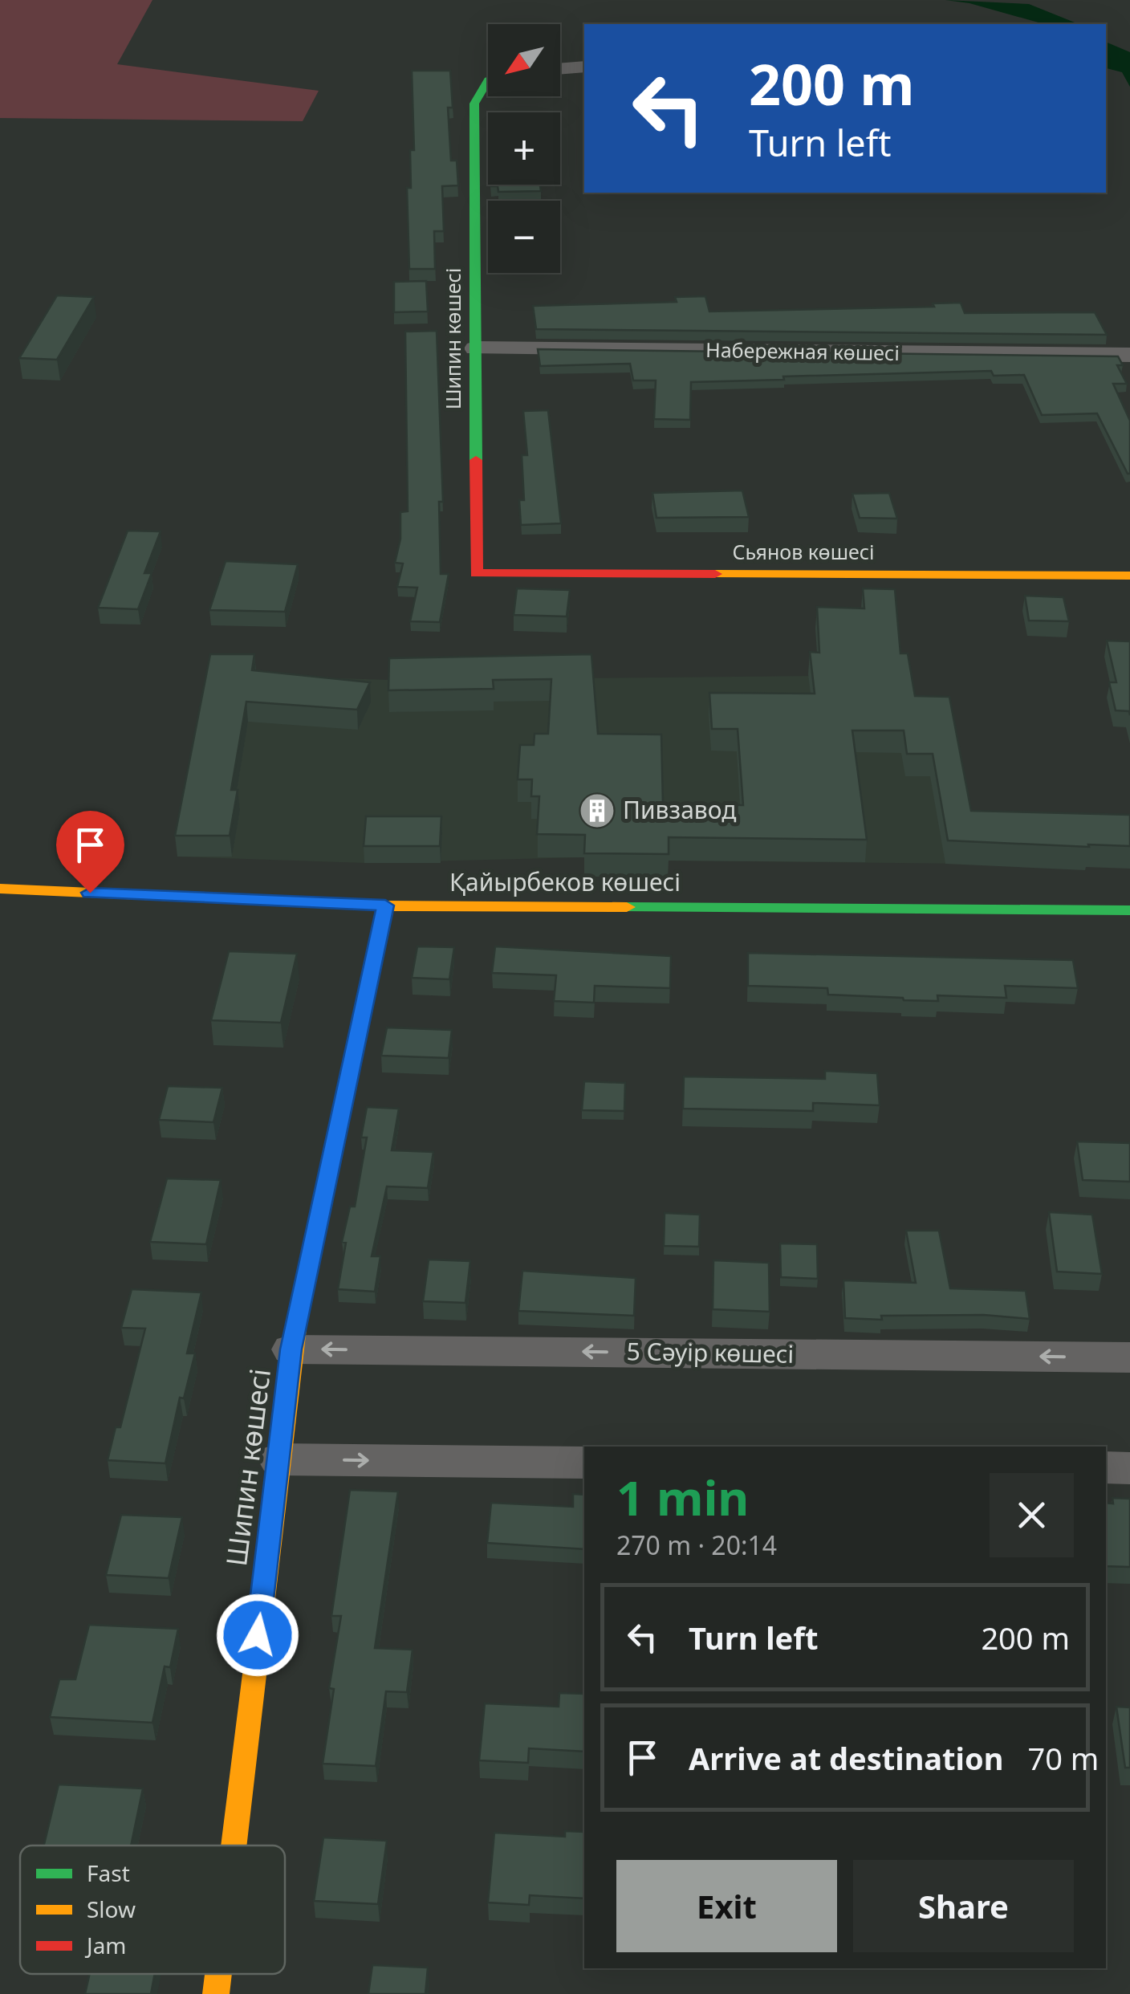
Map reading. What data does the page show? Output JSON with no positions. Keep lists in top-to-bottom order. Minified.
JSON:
{"streets":{"street":["Шипин көшесі","Набережная көшесі","Сьянов көшесі","Қайырбеков көшесі","5 Сәуір көшесі"]},"crossings":[["Шипин көшесі","Набережная көшесі"],["Шипин көшесі","Сьянов көшесі"],["Шипин көшесі","Қайырбеков көшесі"],["Шипин көшесі","5 Сәуір көшесі"]],"places":{"building":["Пивзавод"]},"legend":["Fast","Slow","Jam"],"north":"bottom left","page":{"map_buttons":["+","−"],"turn":["200 m","Turn left"],"heading":["1 min","270 m · 20:14"],"list":[{"name":"Turn left","value":"200 m"},{"name":"Arrive at destination","value":"70 m"}],"buttons":["Exit","Share"]}}
